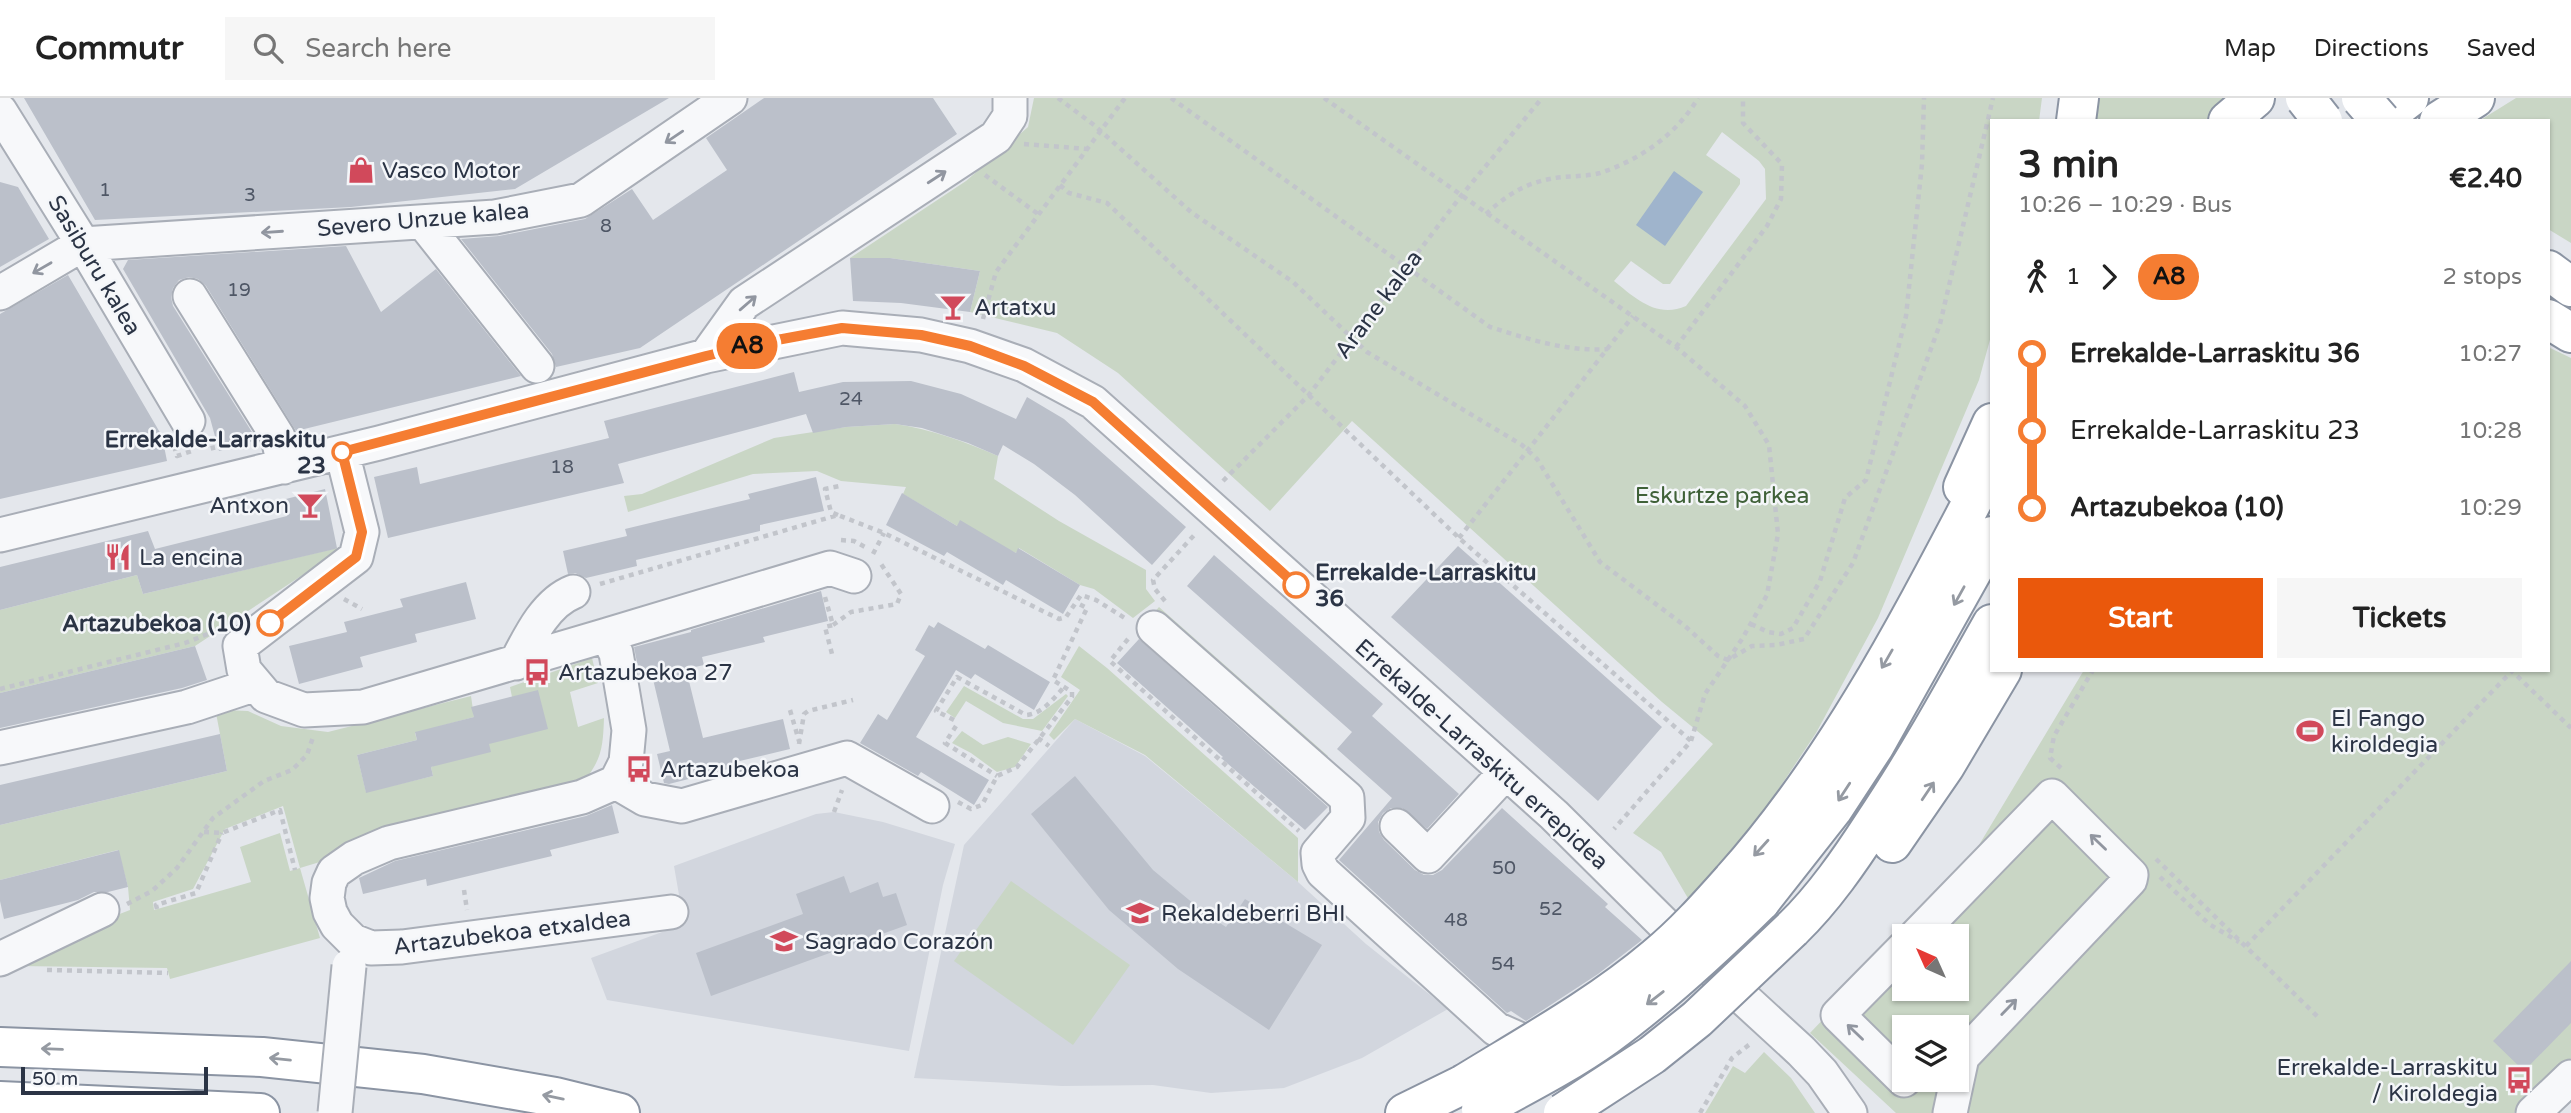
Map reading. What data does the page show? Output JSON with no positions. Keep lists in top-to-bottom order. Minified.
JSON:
{"streets":{"street":["Severo Unzue kalea","Sasiburu kalea","Errekalde-Larraskitu errepidea","Artazubekoa etxaldea"],"path":["Arane kalea"]},"crossings":[["Severo Unzue kalea","Sasiburu kalea"],["Arane kalea","Errekalde-Larraskitu errepidea"]],"one_way":["Severo Unzue kalea"],"parks":["Eskurtze parkea"],"places":{"shop":["Vasco Motor"],"bar":["Artatxu","Antxon"],"other":["Errekalde-Larraskitu 23","Errekalde-Larraskitu 36","Artazubekoa (10)"],"restaurant":["La encina"],"bus stop":["Artazubekoa 27","Artazubekoa","Errekalde-Larraskitu / Kiroldegia"],"sports":["El Fango kiroldegia"],"school or university":["Rekaldeberri BHI","Sagrado Corazón"]},"lines":["bus line A8"],"house_numbers":["1","3","8","19","24","18","50","52","48","54"],"scale_bar":"50 m","north":"top left","page":{"header":"Commutr","search":"Search here","nav":["Map","Directions","Saved"],"on_map":"A8","heading":["3 min","10:26 – 10:29 · Bus","€2.40"],"legs":["1","A8","2 stops"],"list":[{"name":"Errekalde-Larraskitu 36","value":"10:27"},{"name":"Errekalde-Larraskitu 23","value":"10:28"},{"name":"Artazubekoa (10)","value":"10:29"}],"buttons":["Start","Tickets"],"scale":"50 m"}}
